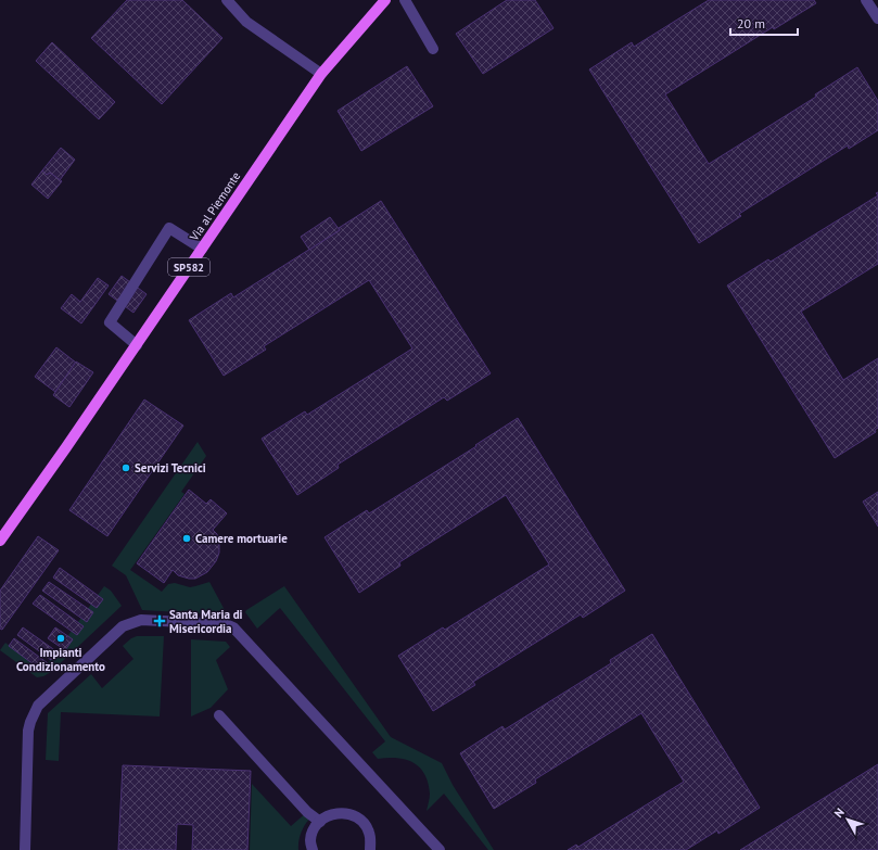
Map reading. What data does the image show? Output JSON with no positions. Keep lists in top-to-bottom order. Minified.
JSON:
{"streets":{"main road":["Via al Piemonte","SP582"]},"places":{"other":["Servizi Tecnici","Camere mortuarie","Impianti Condizionamento"],"health":["Santa Maria di Misericordia"]},"scale_bar":"20 m","north":"top left"}
